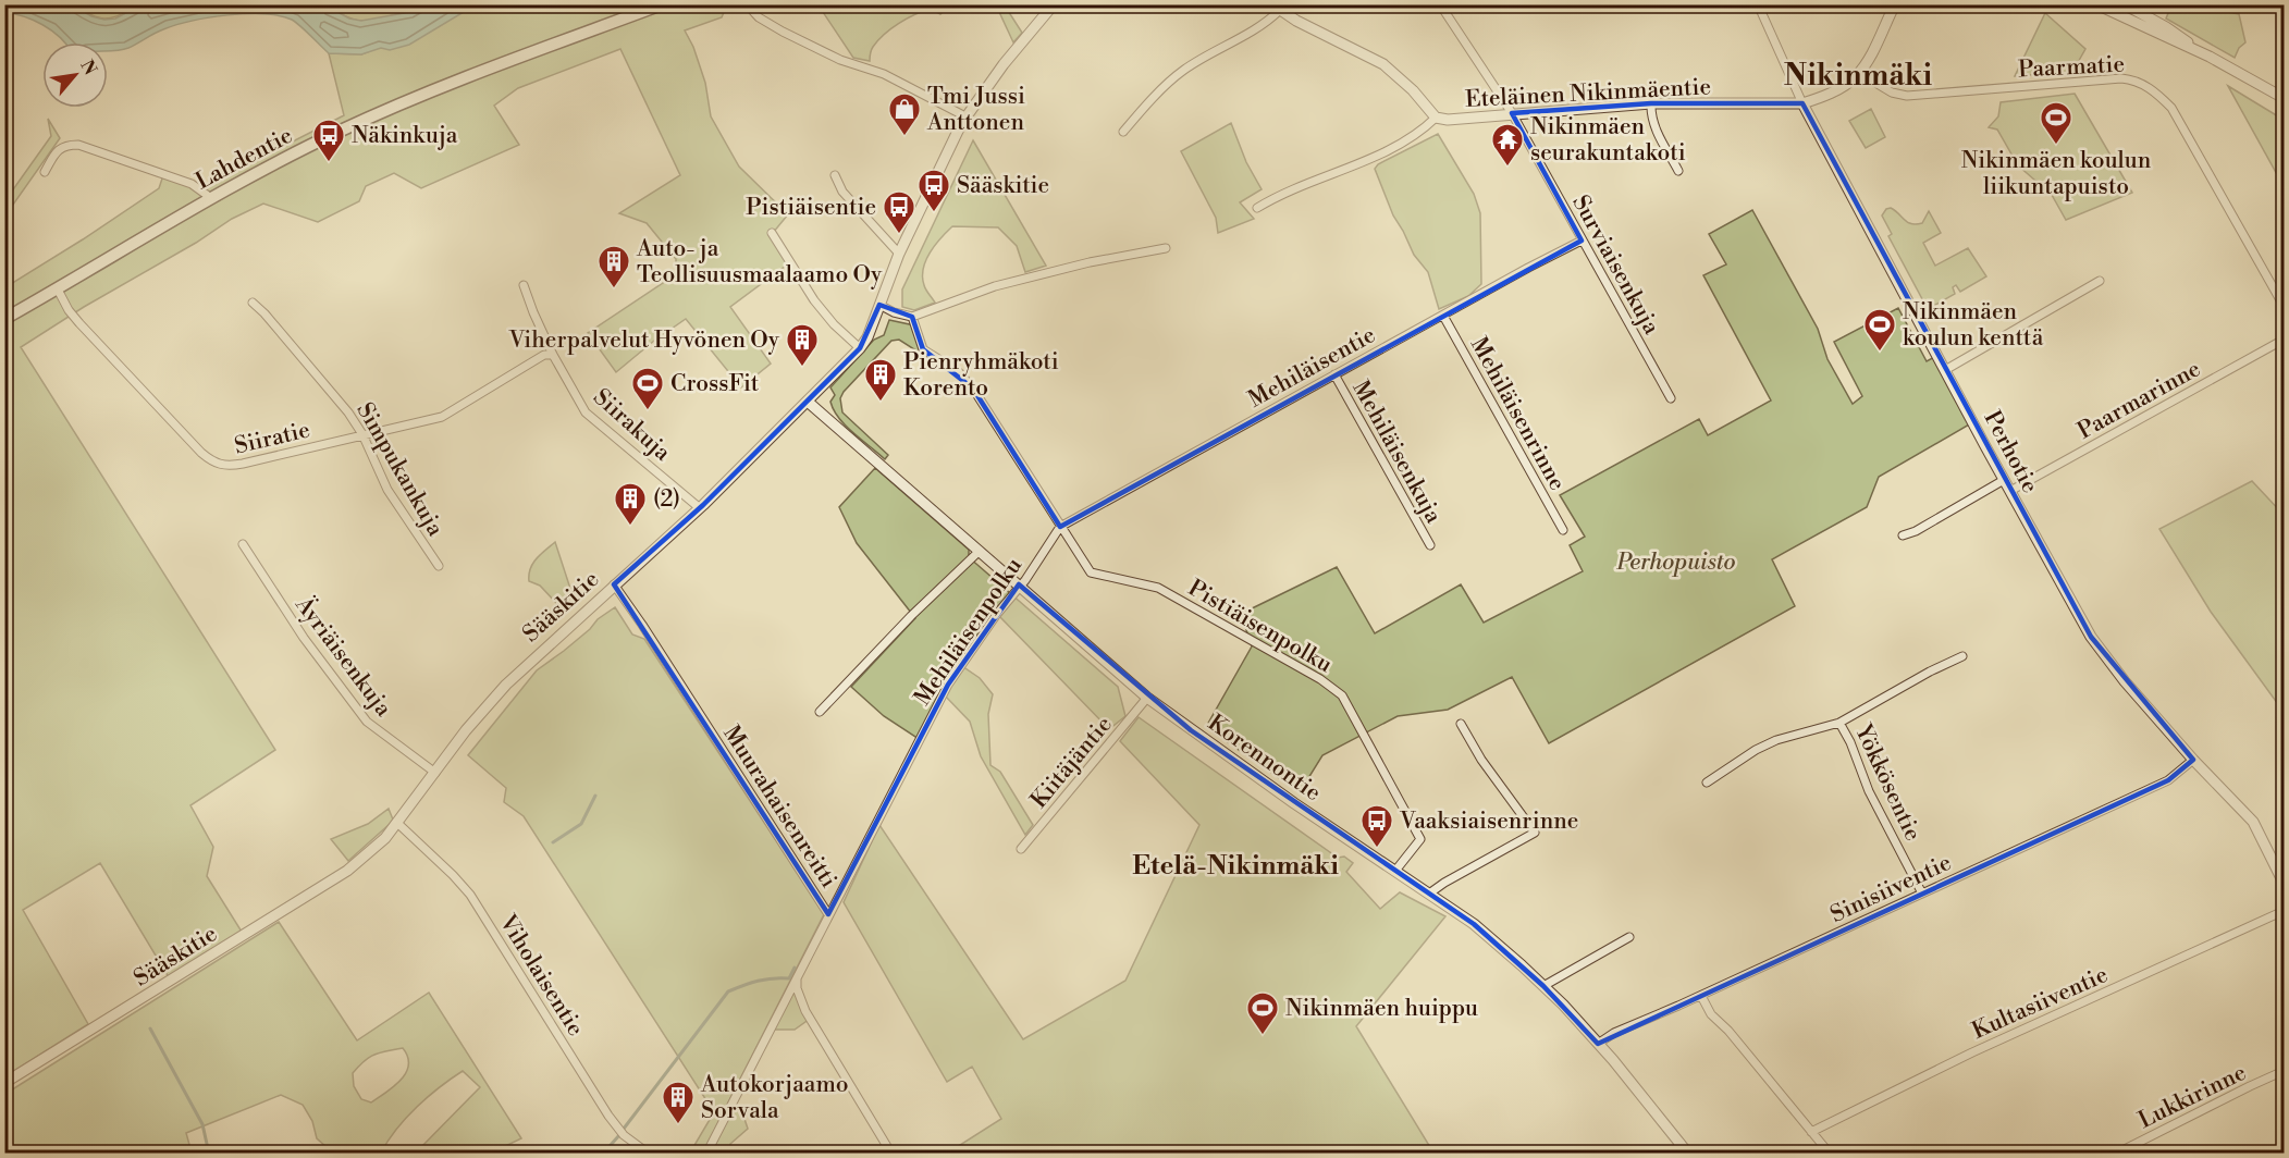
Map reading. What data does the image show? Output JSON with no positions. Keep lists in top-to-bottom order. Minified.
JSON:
{"streets":{"main road":["Lahdentie"],"street":["Paarmatie","Eteläinen Nikinmäentie","Surviaisenkuja","Mehiläisentie","Paarmarinne","Mehiläisenrinne","Siirakuja","Siiratie","Mehiläisenkuja","Perhotie","Simpukankuja","Sääskitie","Pistiäisenpolku","Mehiläisenpolku","Äyriäisenkuja","Korennontie","Kiitäjäntie","Yökkösentie","Muurahaisenreitti","Sinisiiventie","Viholaisentie","Kultasiiventie","Lukkirinne"]},"crossings":[["Paarmatie","Eteläinen Nikinmäentie"],["Eteläinen Nikinmäentie","Surviaisenkuja"],["Eteläinen Nikinmäentie","Perhotie"],["Lahdentie","Siiratie"],["Surviaisenkuja","Mehiläisentie"],["Mehiläisentie","Mehiläisenrinne"],["Mehiläisentie","Mehiläisenkuja"],["Mehiläisentie","Pistiäisenpolku"],["Mehiläisentie","Mehiläisenpolku"],["Paarmarinne","Perhotie"],["Siirakuja","Siiratie"],["Siirakuja","Sääskitie"],["Siiratie","Simpukankuja"],["Perhotie","Sinisiiventie"],["Sääskitie","Äyriäisenkuja"],["Sääskitie","Korennontie"],["Sääskitie","Muurahaisenreitti"],["Sääskitie","Viholaisentie"],["Pistiäisenpolku","Mehiläisenpolku"],["Pistiäisenpolku","Korennontie"],["Mehiläisenpolku","Korennontie"],["Mehiläisenpolku","Muurahaisenreitti"],["Korennontie","Kiitäjäntie"],["Korennontie","Sinisiiventie"],["Yökkösentie","Sinisiiventie"]],"districts":["Nikinmäki","Etelä-Nikinmäki"],"parks":["Perhopuisto"],"places":{"shop":["Tmi Jussi Anttonen"],"sports":["Nikinmäen koulun liikuntapuisto","Nikinmäen koulun kenttä","CrossFit","Nikinmäen huippu"],"bus stop":["Näkinkuja","Sääskitie","Pistiäisentie","Vaaksiaisenrinne"],"temple":["Nikinmäen seurakuntakoti"],"building":["Auto- ja Teollisuusmaalaamo Oy","Viherpalvelut Hyvönen Oy","Pienryhmäkoti Korento","(2)","Autokorjaamo Sorvala"]},"north":"top right"}
